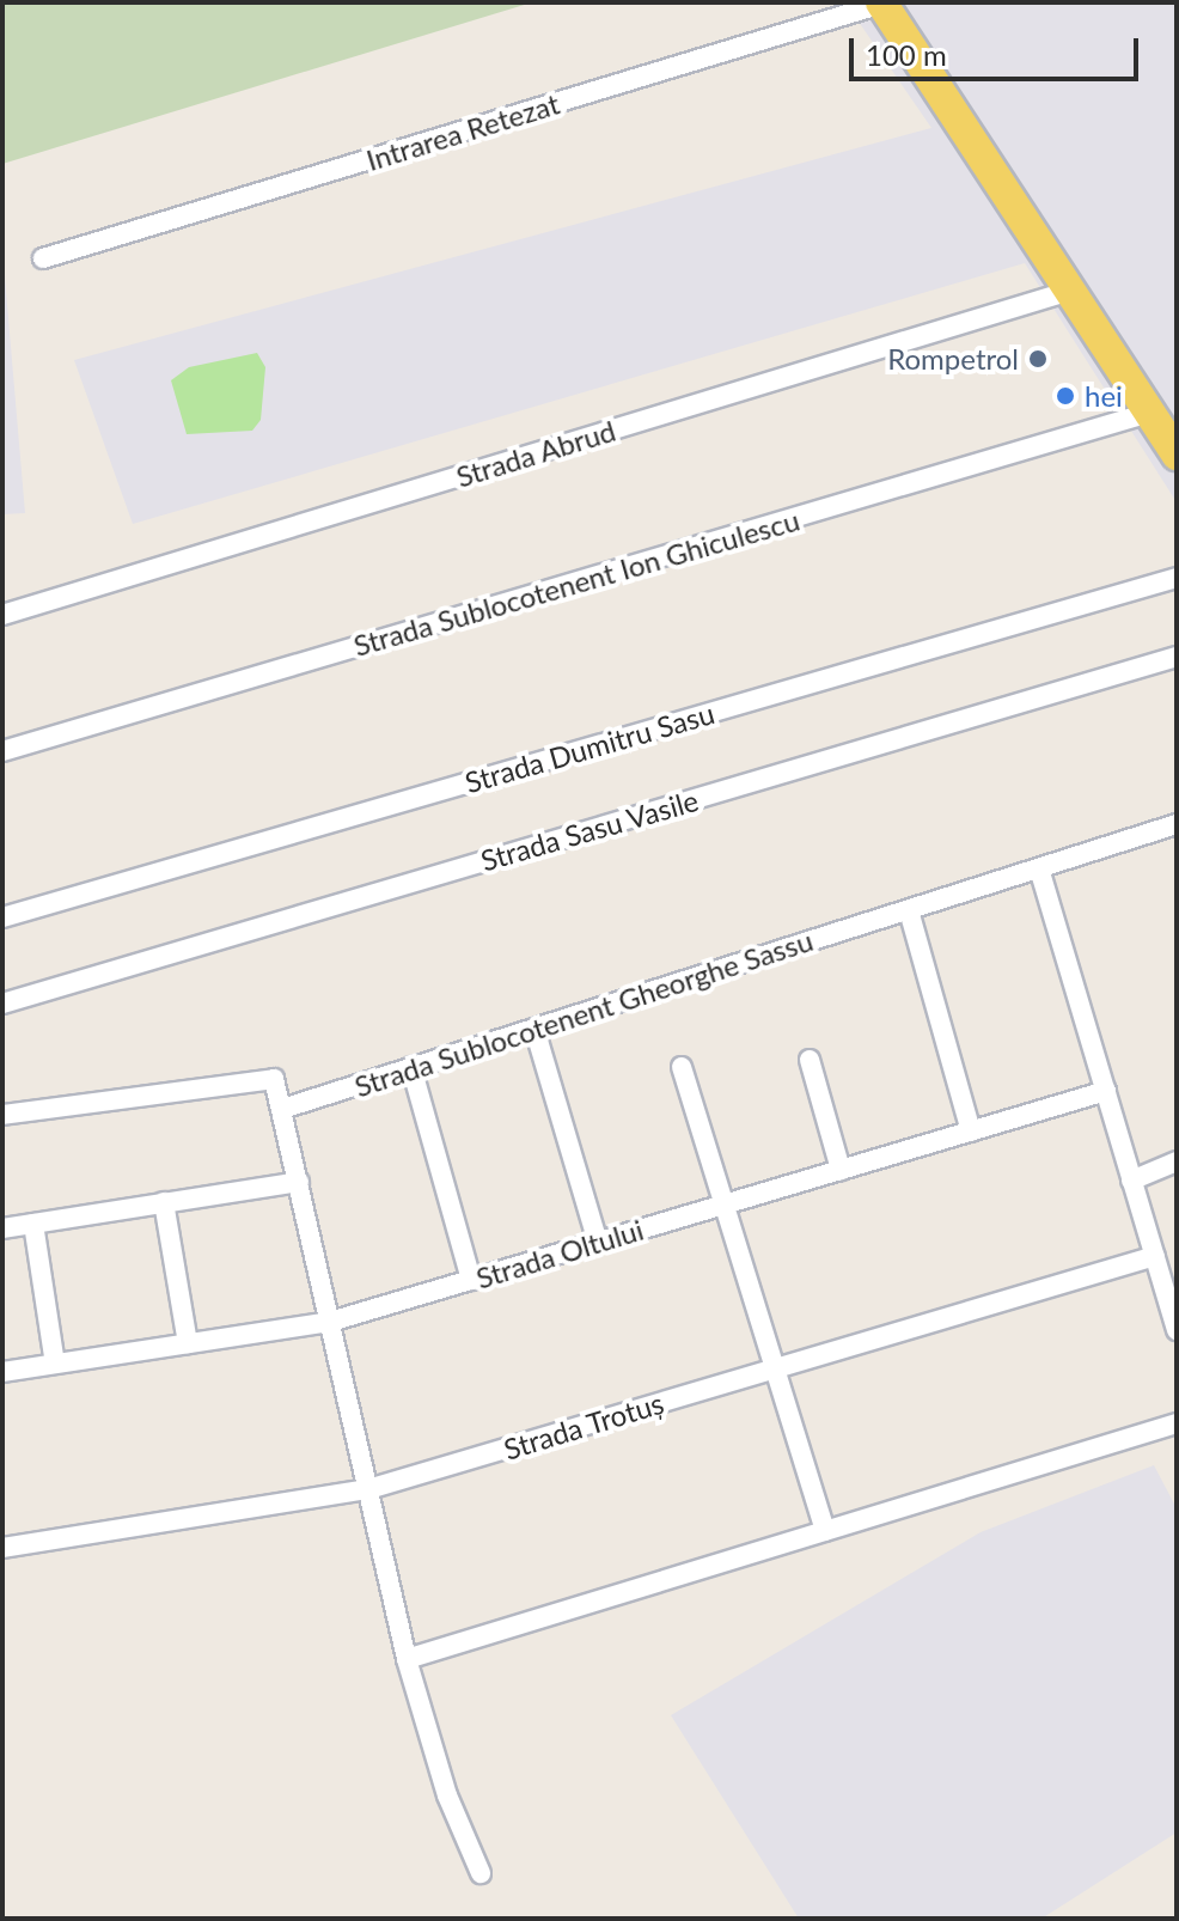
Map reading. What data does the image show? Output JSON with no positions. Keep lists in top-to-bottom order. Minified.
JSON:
{"streets":{"street":["Intrarea Retezat","Strada Abrud","Strada Sublocotenent Ion Ghiculescu","Strada Dumitru Sasu","Strada Sasu Vasile","Strada Sublocotenent Gheorghe Sassu","Strada Oltului","Strada Trotuș"]},"places":["Rompetrol","hei"],"scale_bar":"100 m"}
